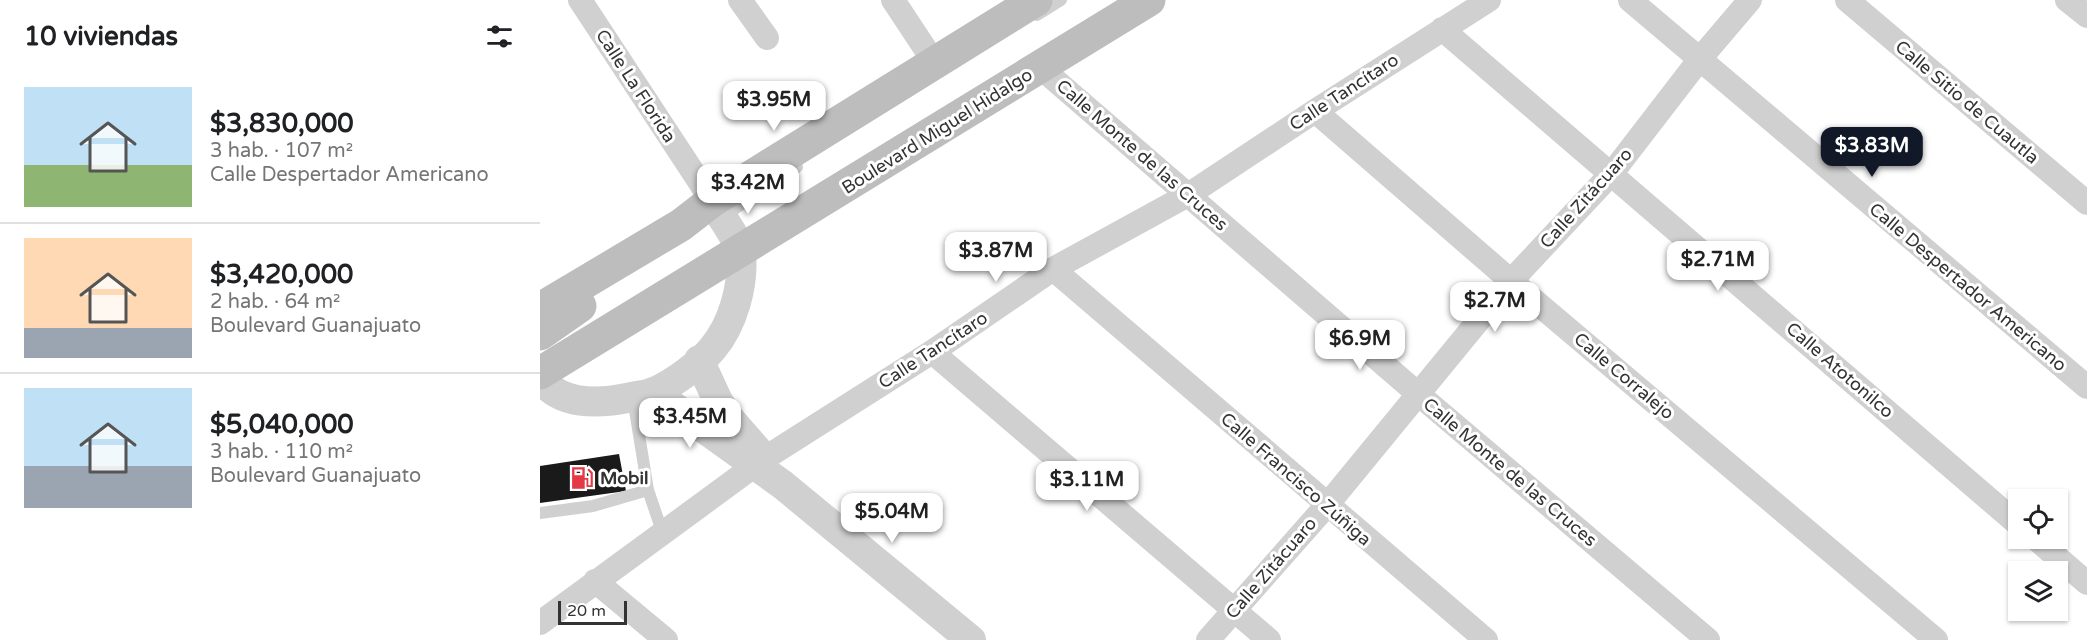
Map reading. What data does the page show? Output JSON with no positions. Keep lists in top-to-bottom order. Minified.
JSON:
{"streets":{"main road":["Boulevard Miguel Hidalgo"],"street":["Calle La Florida","Calle Tancítaro","Calle Sitio de Cuautla","Calle Monte de las Cruces","Calle Zitácuaro","Calle Despertador Americano","Calle Atotonilco","Calle Corralejo","Calle Francisco Zúñiga"]},"crossings":[["Calle La Florida","Boulevard Miguel Hidalgo"],["Calle Tancítaro","Calle Monte de las Cruces"],["Calle Tancítaro","Calle Atotonilco"],["Calle Tancítaro","Calle Corralejo"],["Calle Tancítaro","Calle Francisco Zúñiga"],["Boulevard Miguel Hidalgo","Calle Monte de las Cruces"],["Calle Monte de las Cruces","Calle Zitácuaro"],["Calle Zitácuaro","Calle Despertador Americano"],["Calle Zitácuaro","Calle Atotonilco"],["Calle Zitácuaro","Calle Corralejo"],["Calle Zitácuaro","Calle Francisco Zúñiga"]],"places":{"fuel station":["Mobil"]},"scale_bar":"20 m","page":{"heading":"10 viviendas","list":[{"name":"$3,830,000","note":"3 hab. · 107 m² · Calle Despertador Americano"},{"name":"$3,420,000","note":"2 hab. · 64 m² · Boulevard Guanajuato"},{"name":"$5,040,000","note":"3 hab. · 110 m² · Boulevard Guanajuato"}],"price":["$3.95M","$3.83M","$3.42M","$3.87M","$2.71M","$2.7M","$6.9M","$3.45M","$3.11M","$5.04M"],"scale":"20 m"}}
